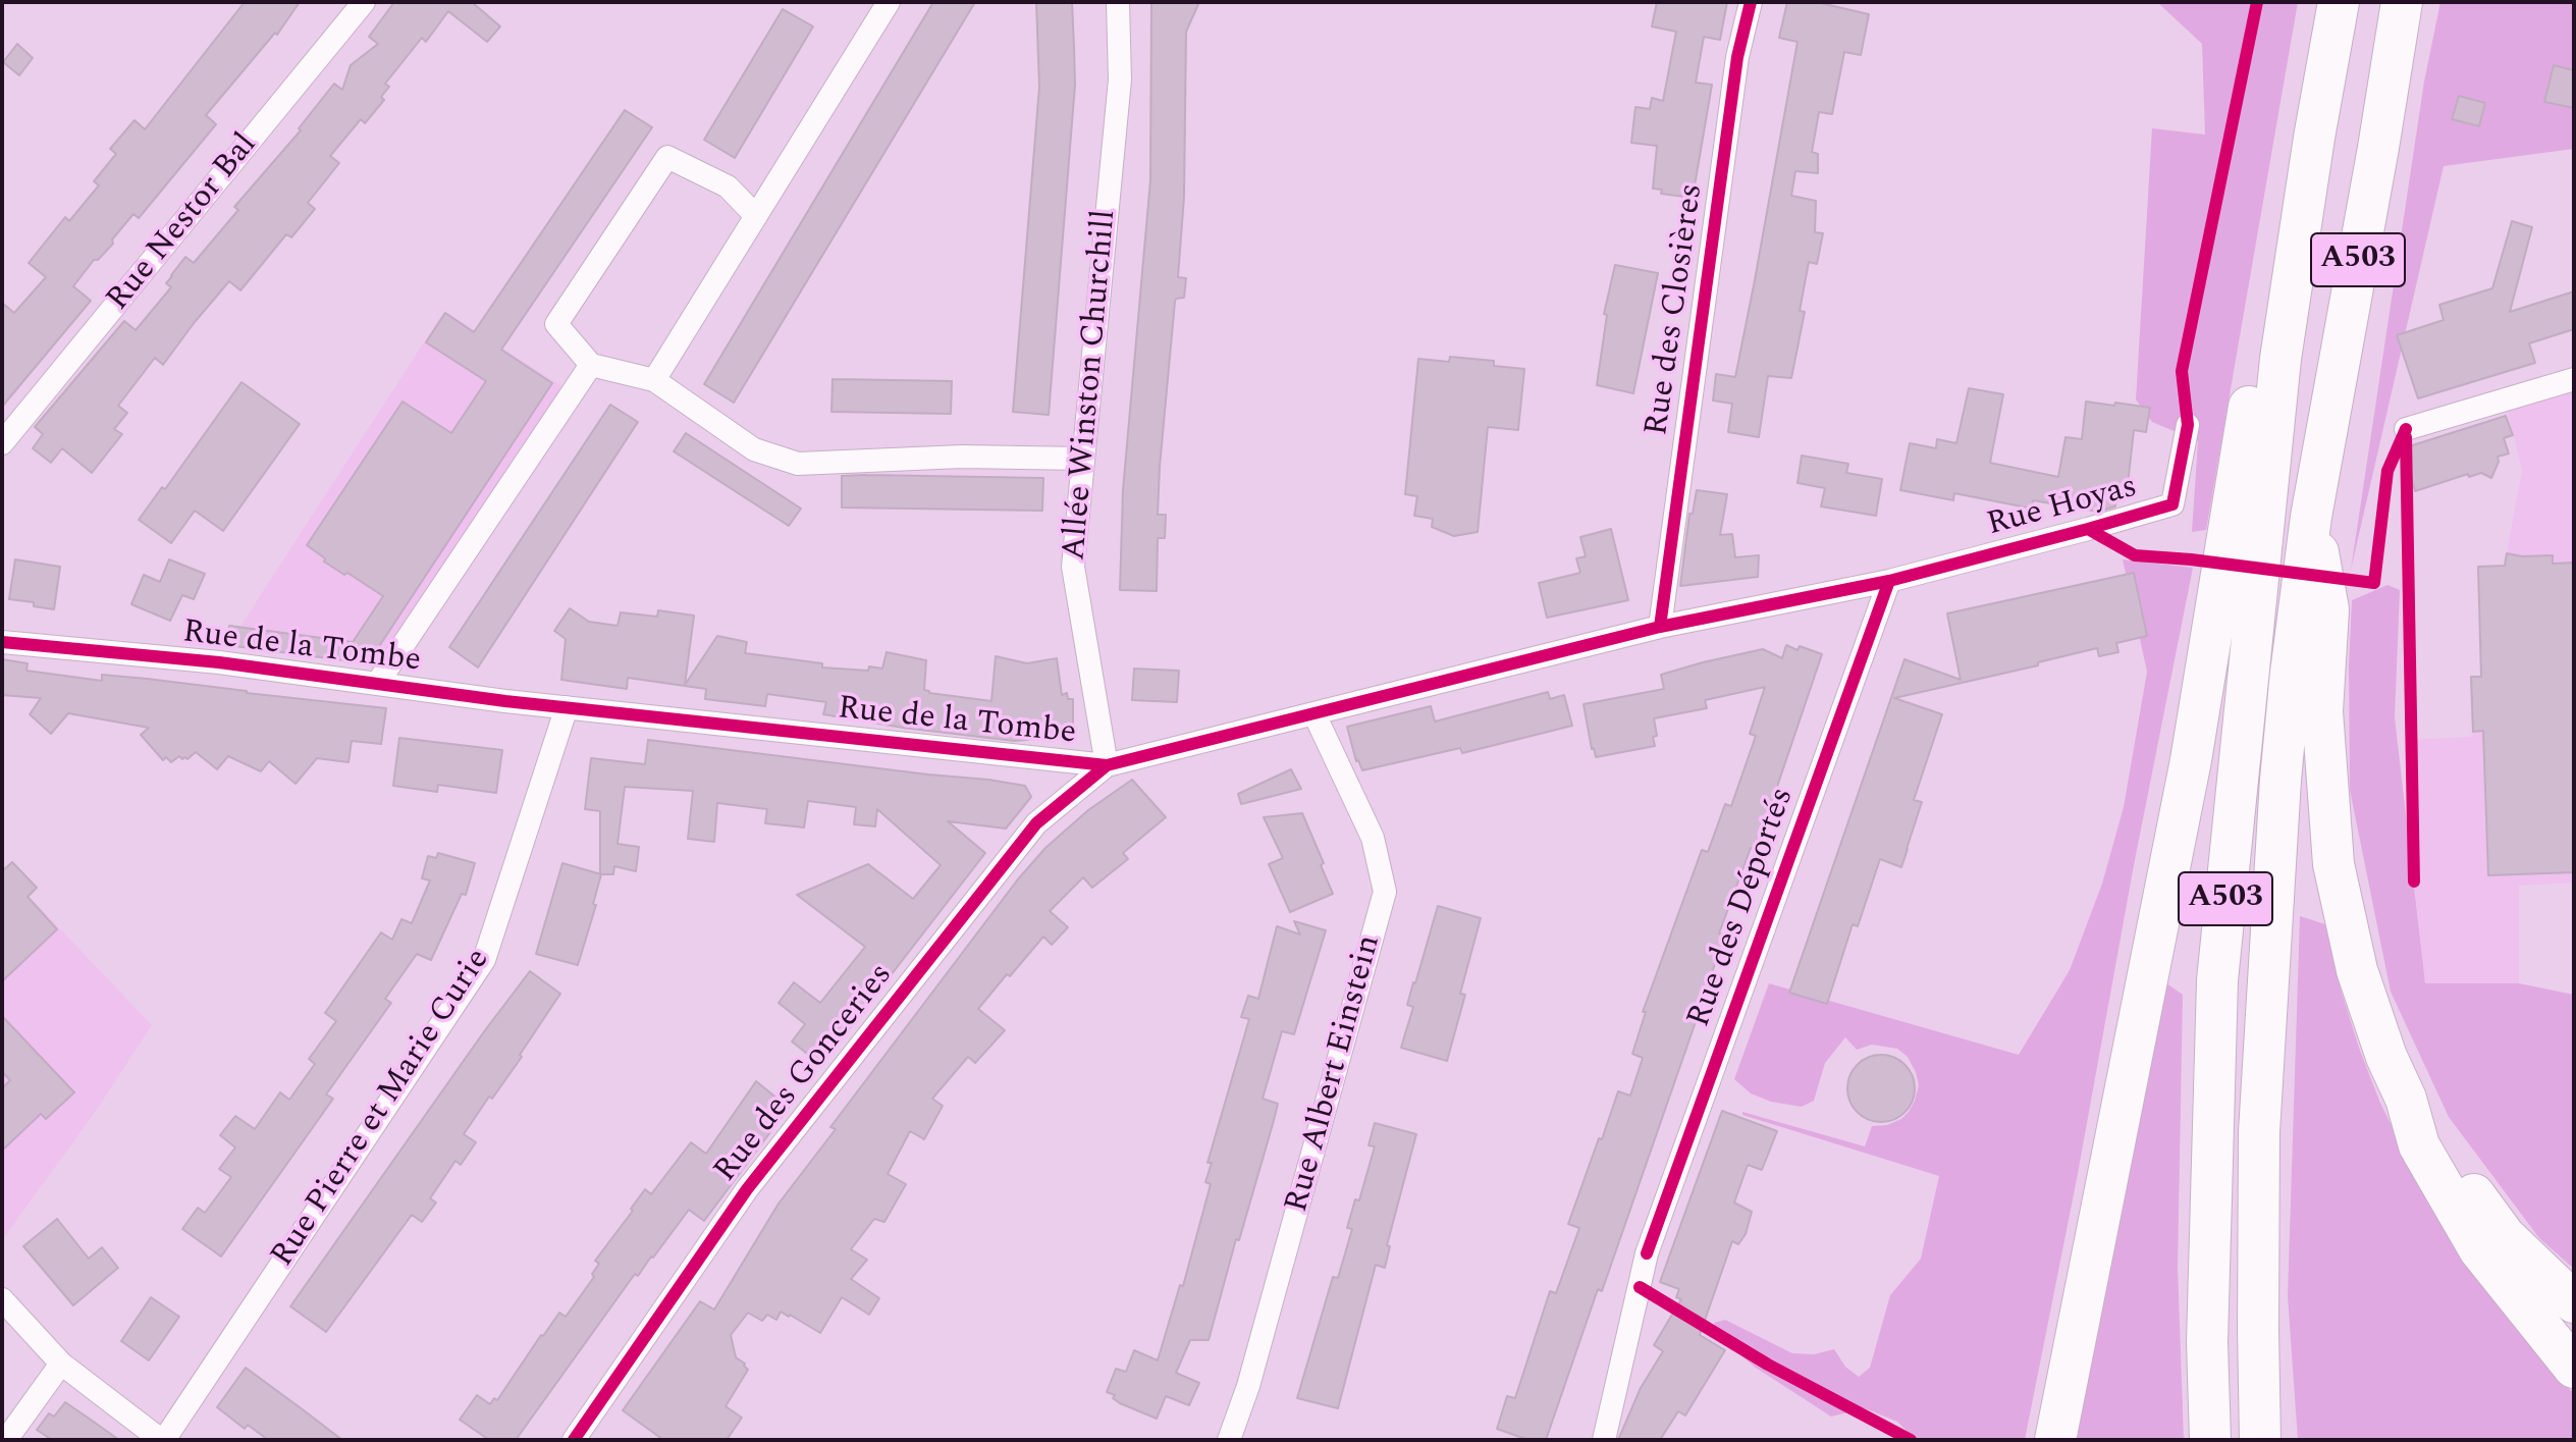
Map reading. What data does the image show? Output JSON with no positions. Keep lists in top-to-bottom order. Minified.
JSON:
{"streets":{"highway":["A503"],"street":["Rue Nestor Bal","Rue des Closières","Allée Winston Churchill","Rue Hoyas","Rue de la Tombe","Rue des Déportés","Rue des Gonceries","Rue Albert Einstein","Rue Pierre et Marie Curie"]},"crossings":[["Rue des Closières","Rue de la Tombe"],["Allée Winston Churchill","Rue de la Tombe"],["Allée Winston Churchill","Rue des Gonceries"],["Rue Hoyas","Rue de la Tombe"],["Rue Hoyas","Rue des Déportés"],["Rue de la Tombe","Rue des Déportés"],["Rue de la Tombe","Rue des Gonceries"],["Rue de la Tombe","Rue Albert Einstein"],["Rue de la Tombe","Rue Pierre et Marie Curie"]]}
